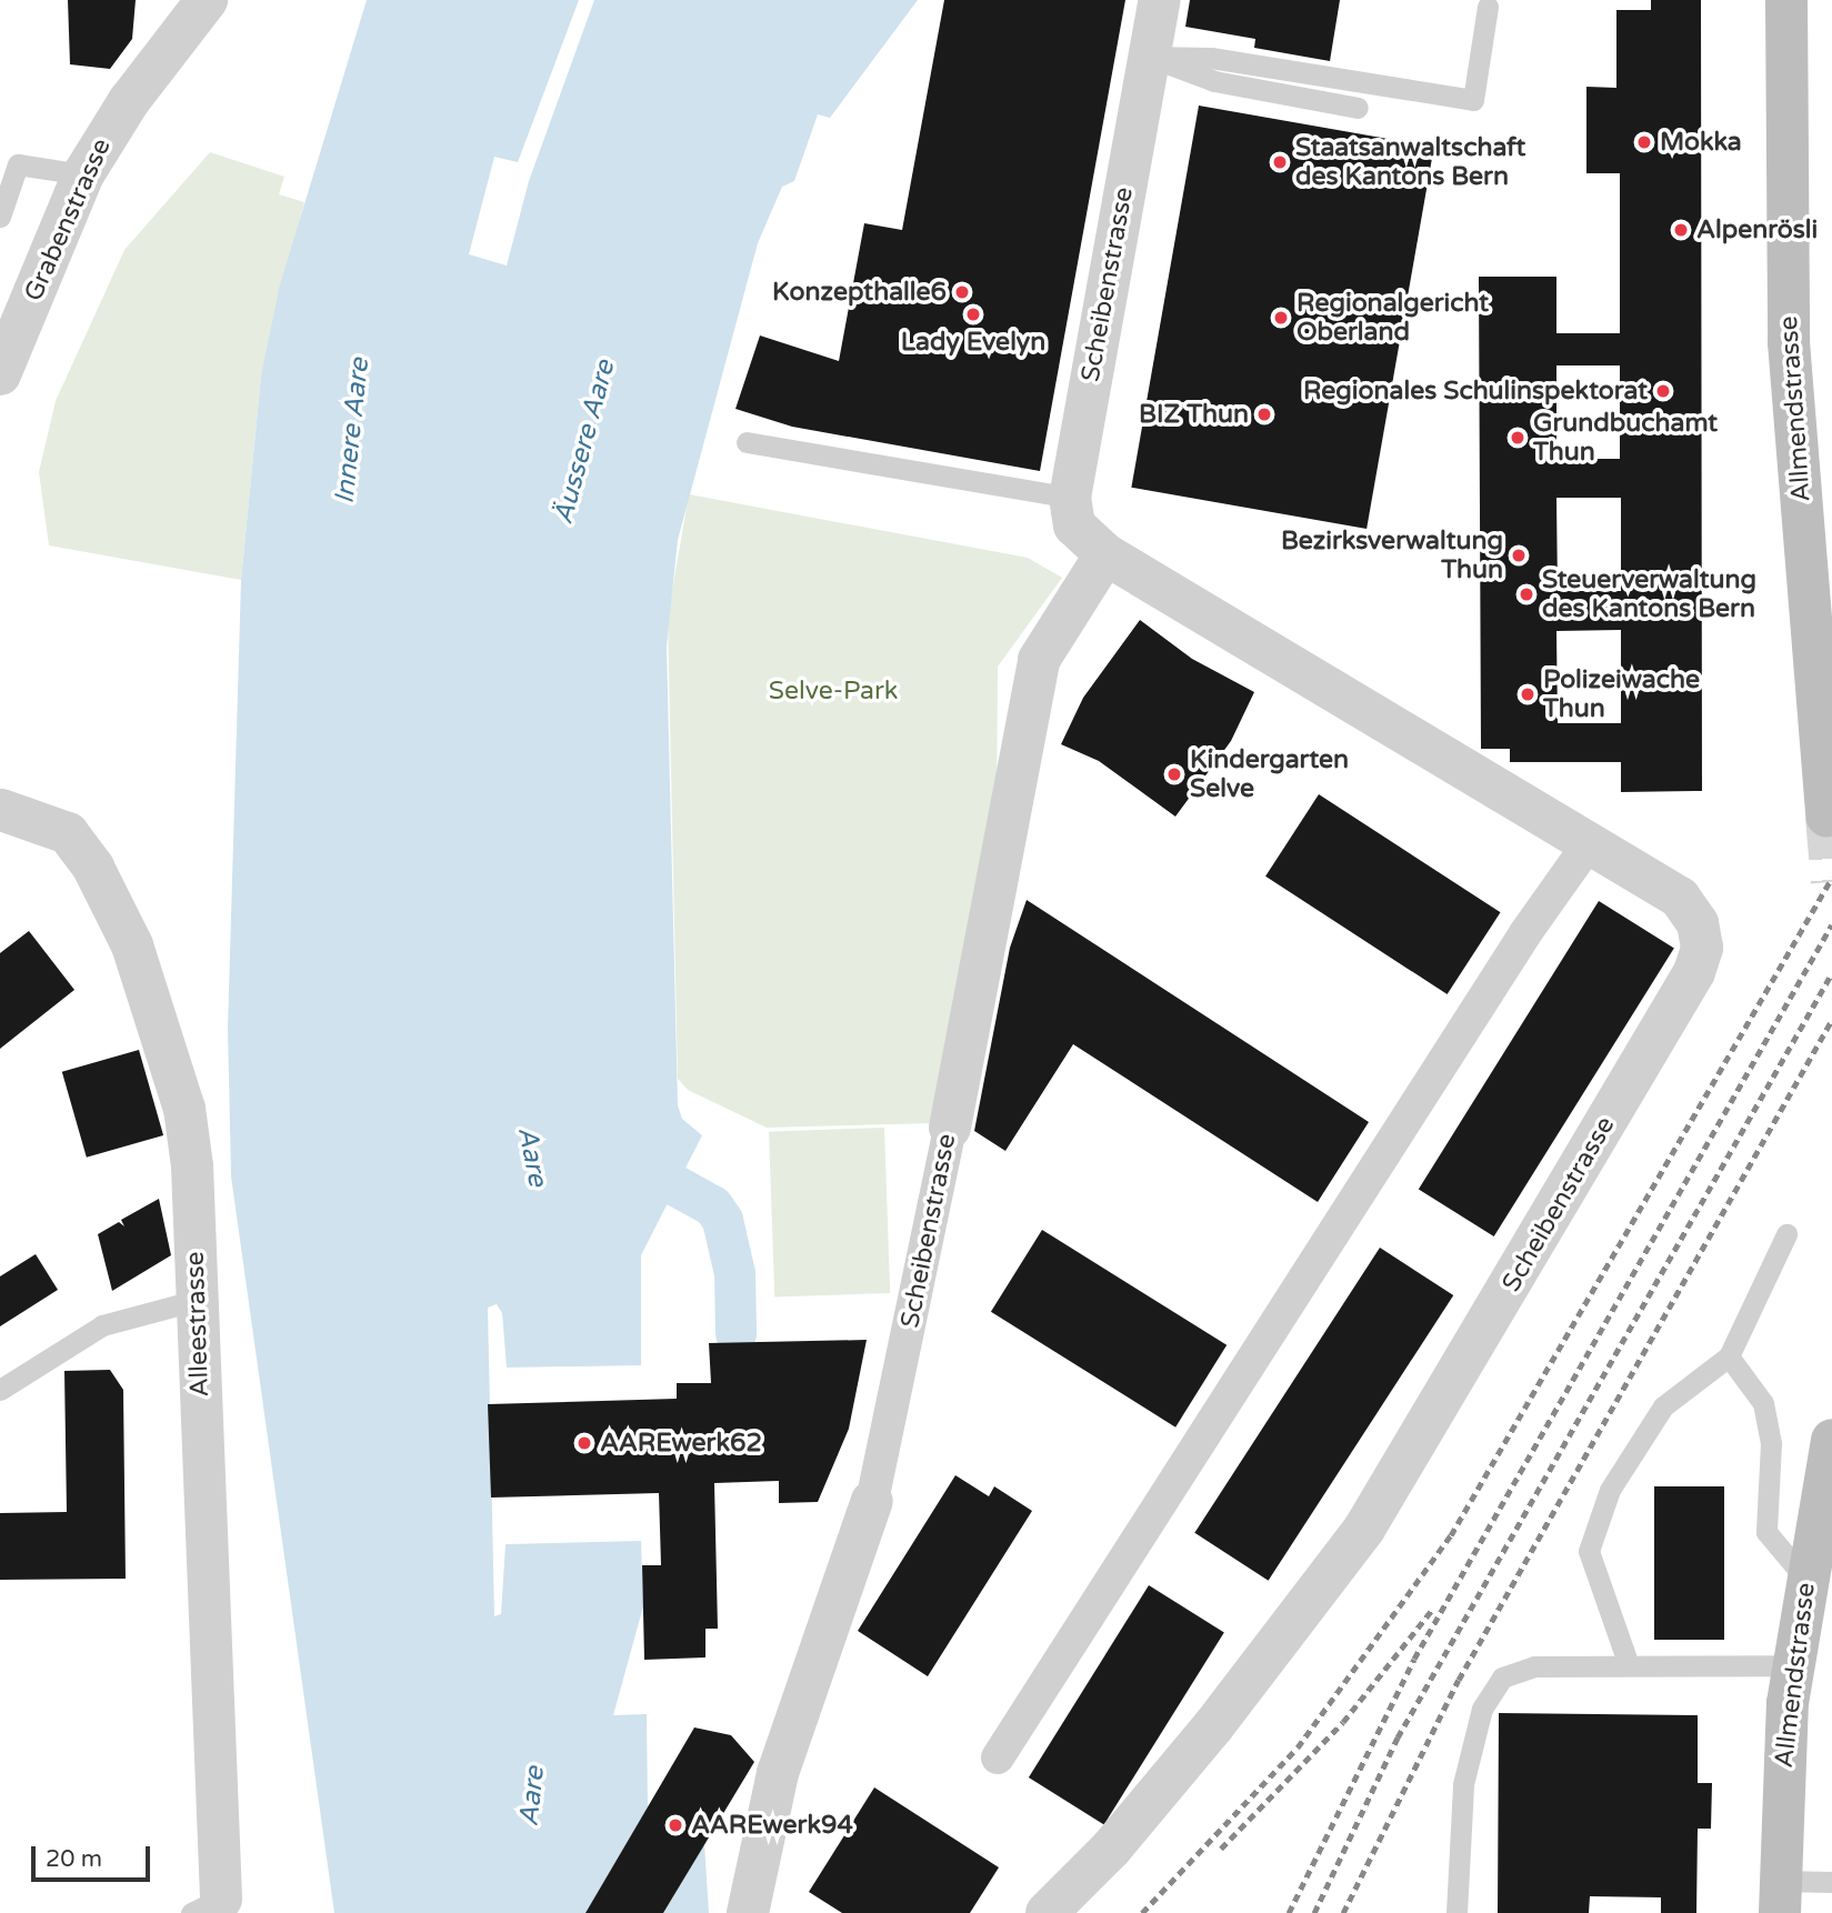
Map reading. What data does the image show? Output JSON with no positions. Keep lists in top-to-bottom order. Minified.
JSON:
{"streets":{"main road":["Allmendstrasse"],"street":["Grabenstrasse","Scheibenstrasse","Alleestrasse"]},"water":["Innere Aare","Äussere Aare","Aare"],"parks":["Selve-Park"],"places":["Mokka","Staatsanwaltschaft des Kantons Bern","Alpenrösli","Konzepthalle6","Lady Evelyn","Regionalgericht Oberland","Regionales Schulinspektorat","BIZ Thun","Grundbuchamt Thun","Bezirksverwaltung Thun","Steuerverwaltung des Kantons Bern","Polizeiwache Thun","Kindergarten Selve","AAREwerk62","AAREwerk94"],"scale_bar":"20 m"}
